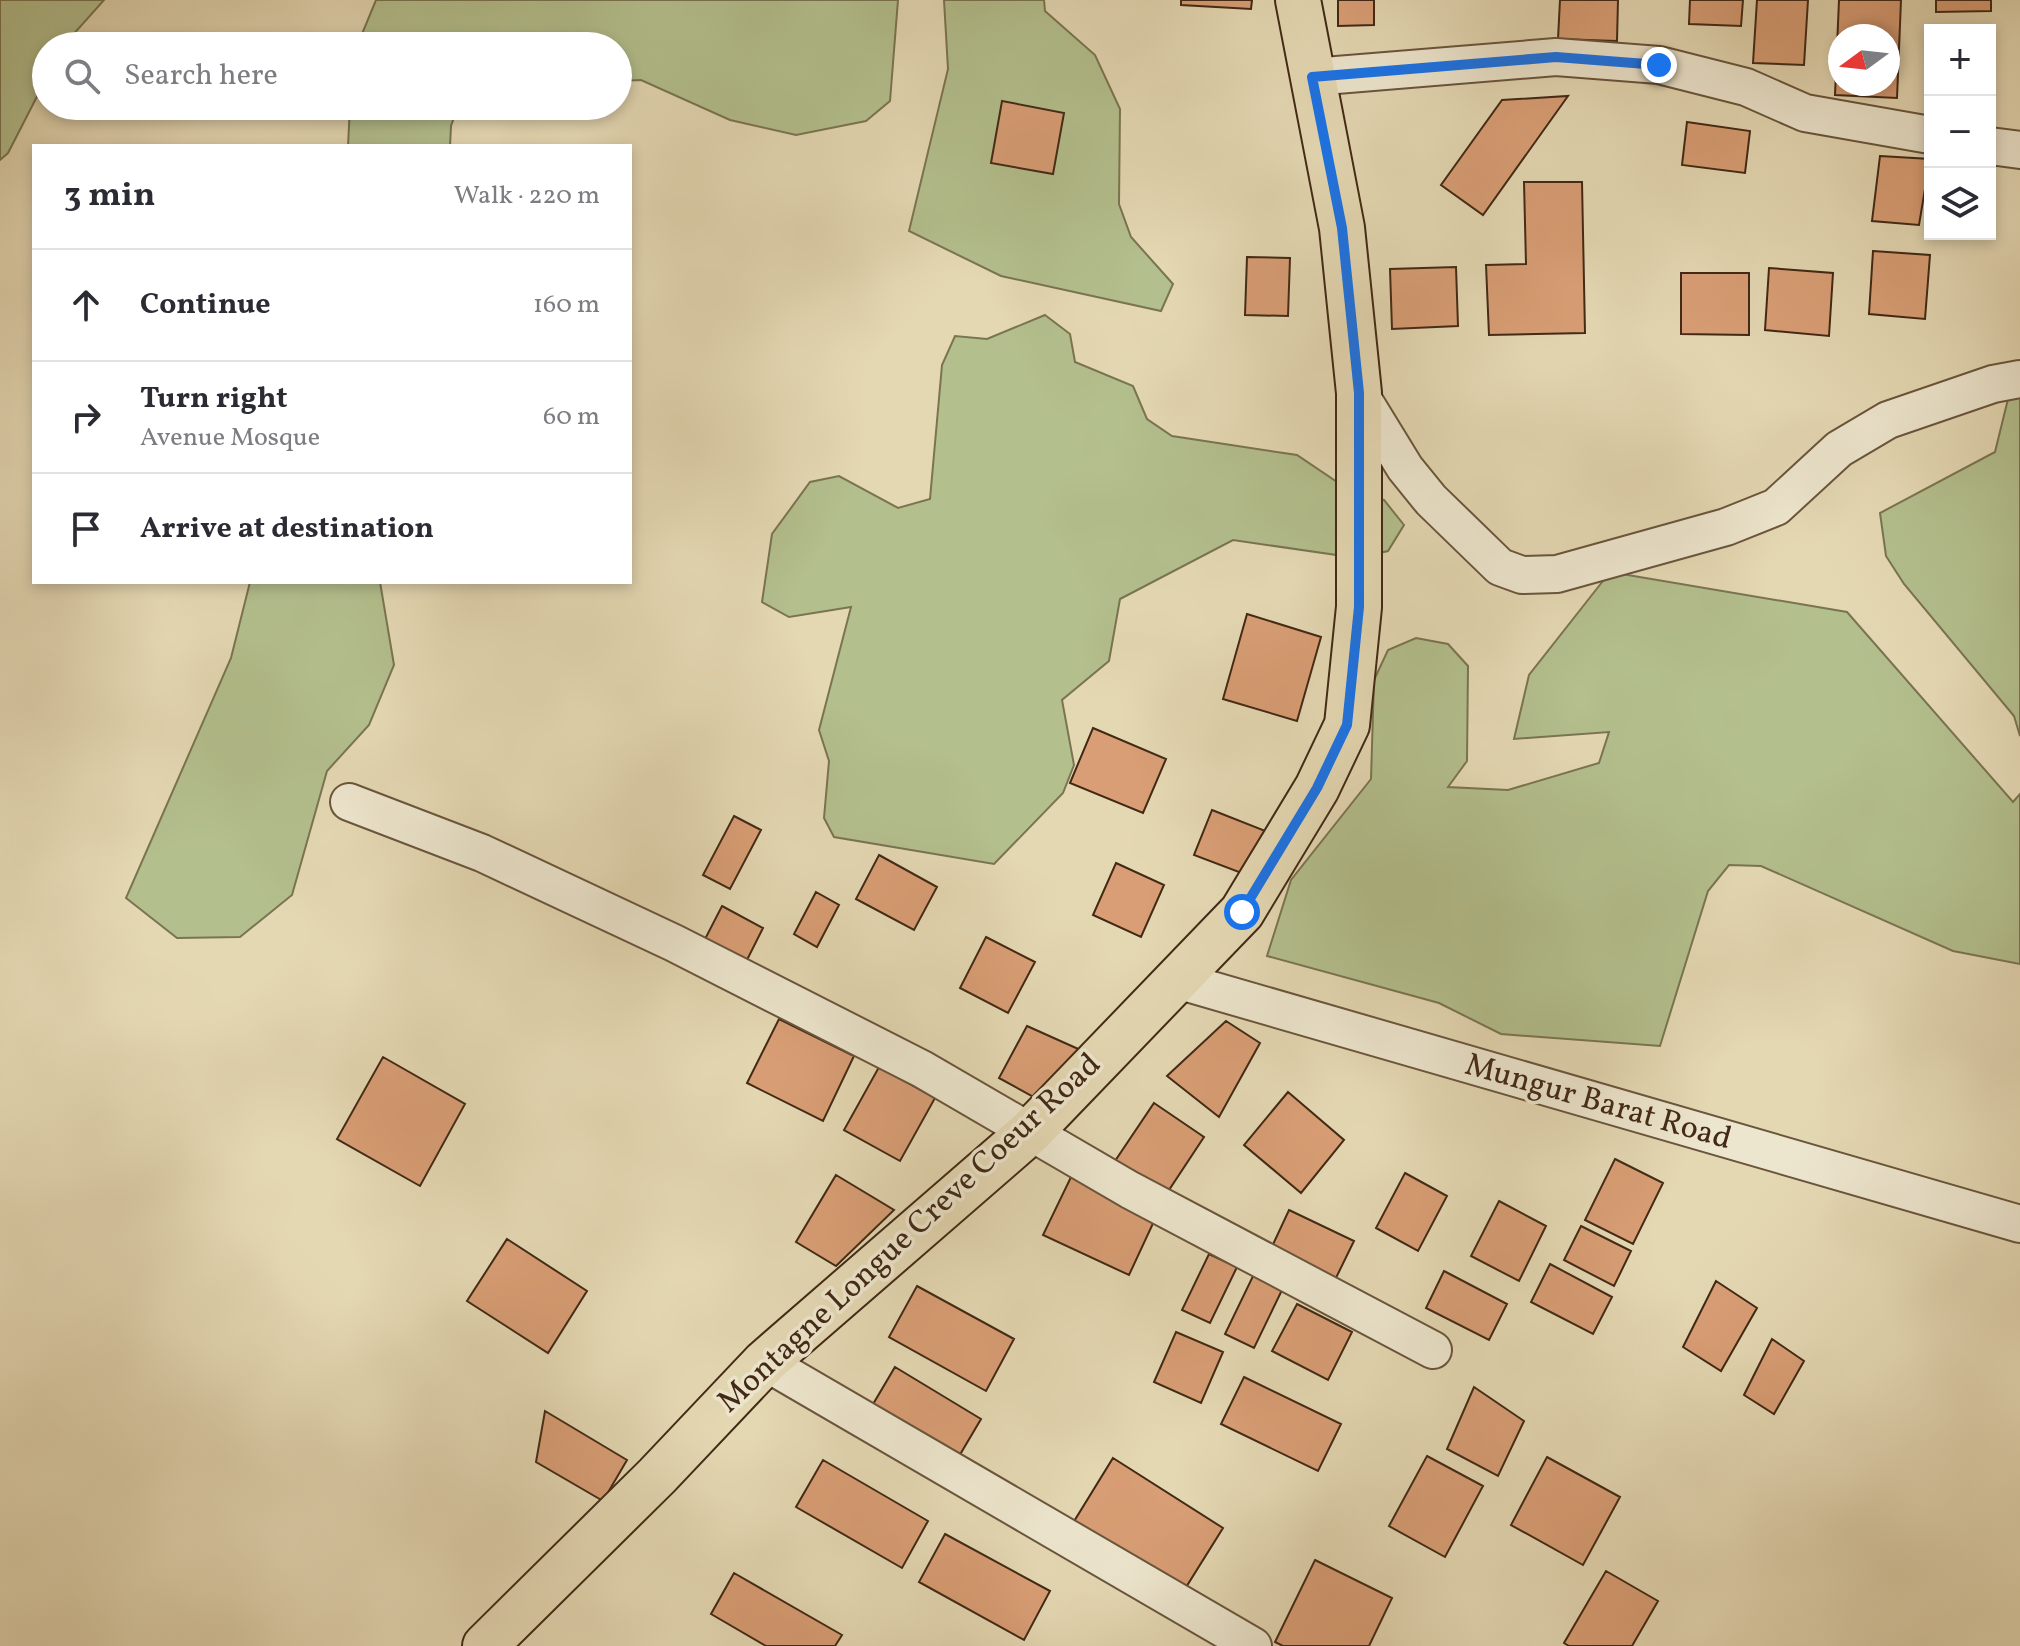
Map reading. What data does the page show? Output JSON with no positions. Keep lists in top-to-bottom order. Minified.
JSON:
{"streets":{"main road":["Montagne Longue Creve Coeur Road"],"street":["Mungur Barat Road"]},"crossings":[["Mungur Barat Road","Montagne Longue Creve Coeur Road"]],"north":"left","page":{"map_buttons":["+","−"],"search":"Search here","heading":["3 min","Walk · 220 m"],"list":[["Continue","160 m"],["Turn right","Avenue Mosque","60 m"],"Arrive at destination"]}}
